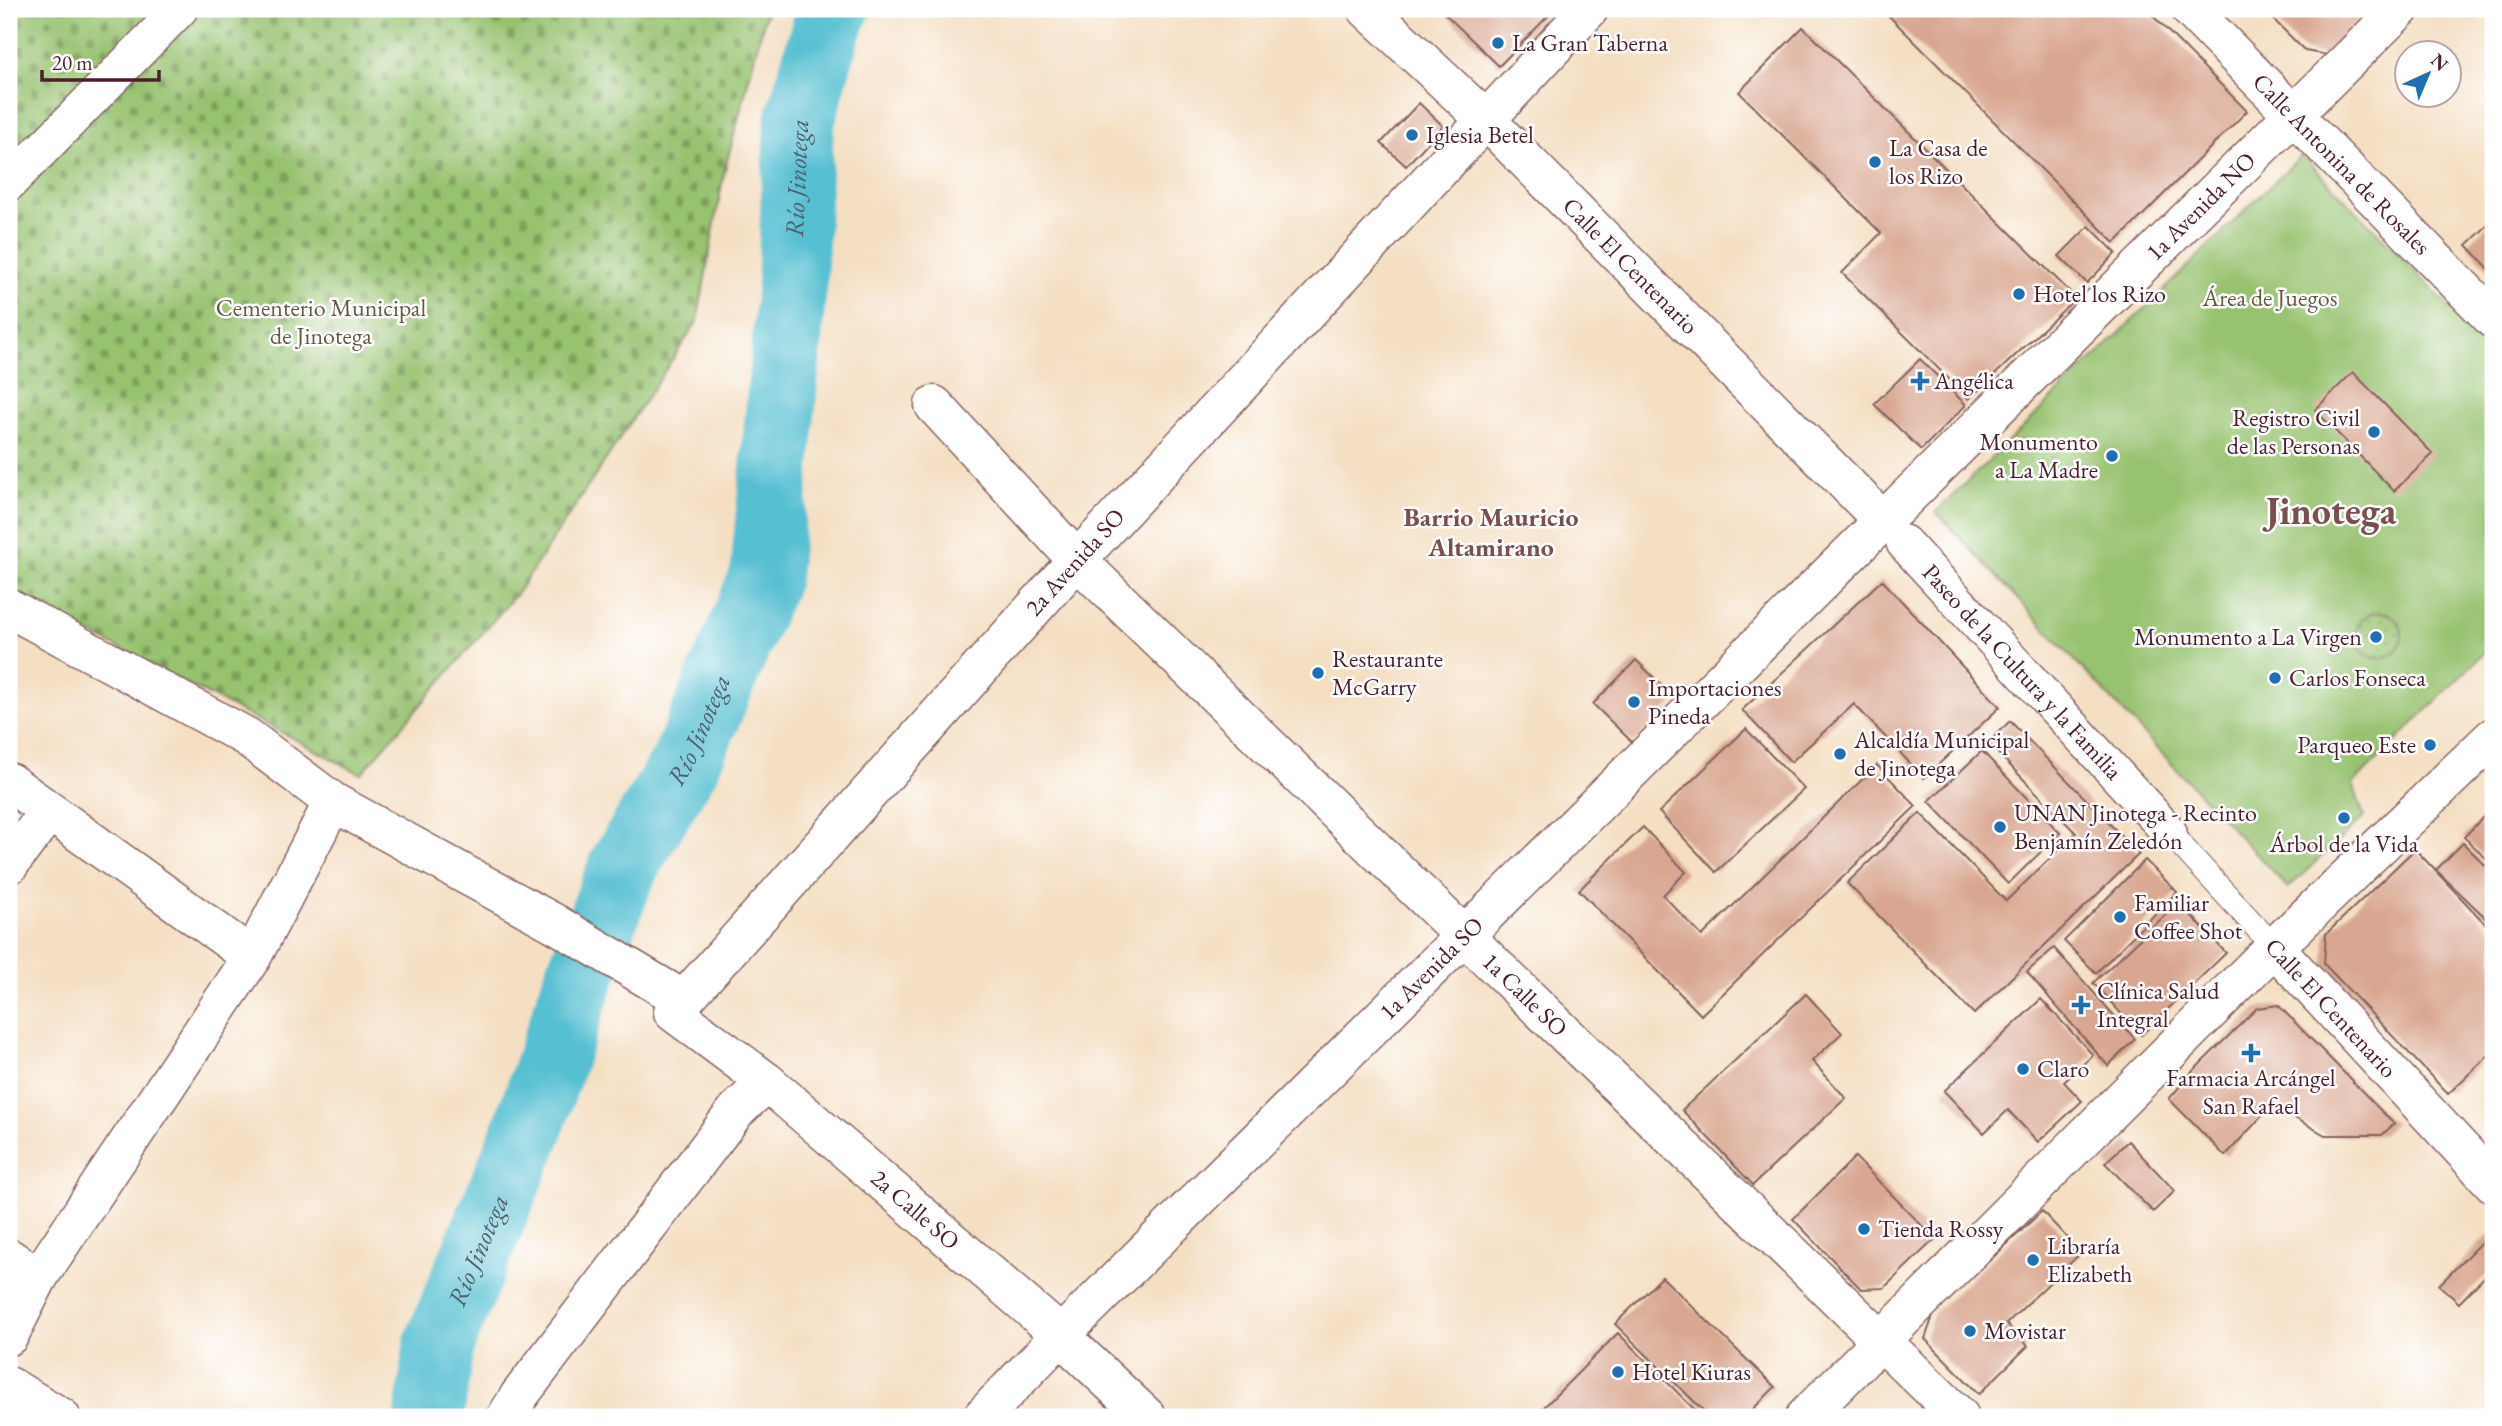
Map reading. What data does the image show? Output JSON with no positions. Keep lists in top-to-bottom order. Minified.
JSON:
{"streets":{"street":["Calle Antonina de Rosales","1a Avenida NO","Calle El Centenario","2a Avenida SO","Paseo de la Cultura y la Familia","1a Avenida SO","1a Calle SO","2a Calle SO"]},"crossings":[["Calle Antonina de Rosales","1a Avenida NO"],["1a Avenida NO","Calle El Centenario"],["1a Avenida NO","Paseo de la Cultura y la Familia"],["1a Avenida NO","1a Avenida SO"],["Calle El Centenario","2a Avenida SO"],["Calle El Centenario","Paseo de la Cultura y la Familia"],["Calle El Centenario","1a Avenida SO"],["2a Avenida SO","1a Calle SO"],["2a Avenida SO","2a Calle SO"],["Paseo de la Cultura y la Familia","1a Avenida SO"],["1a Avenida SO","1a Calle SO"],["1a Avenida SO","2a Calle SO"]],"districts":["Jinotega","Barrio Mauricio Altamirano"],"water":["Río Jinotega"],"parks":["Área de Juegos","Cementerio Municipal de Jinotega"],"places":{"other":["La Gran Taberna","Iglesia Betel","La Casa de los Rizo","Hotel los Rizo","Registro Civil de las Personas","Monumento a La Madre","Monumento a La Virgen","Restaurante McGarry","Carlos Fonseca","Importaciones Pineda","Parqueo Este","Alcaldía Municipal de Jinotega","Árbol de la Vida","UNAN Jinotega - Recinto Benjamín Zeledón","Familiar Coffee Shot","Claro","Tienda Rossy","Libraría Elizabeth","Movistar","Hotel Kiuras"],"health":["Angélica","Clínica Salud Integral","Farmacia Arcángel San Rafael"]},"scale_bar":"20 m","north":"top right"}
